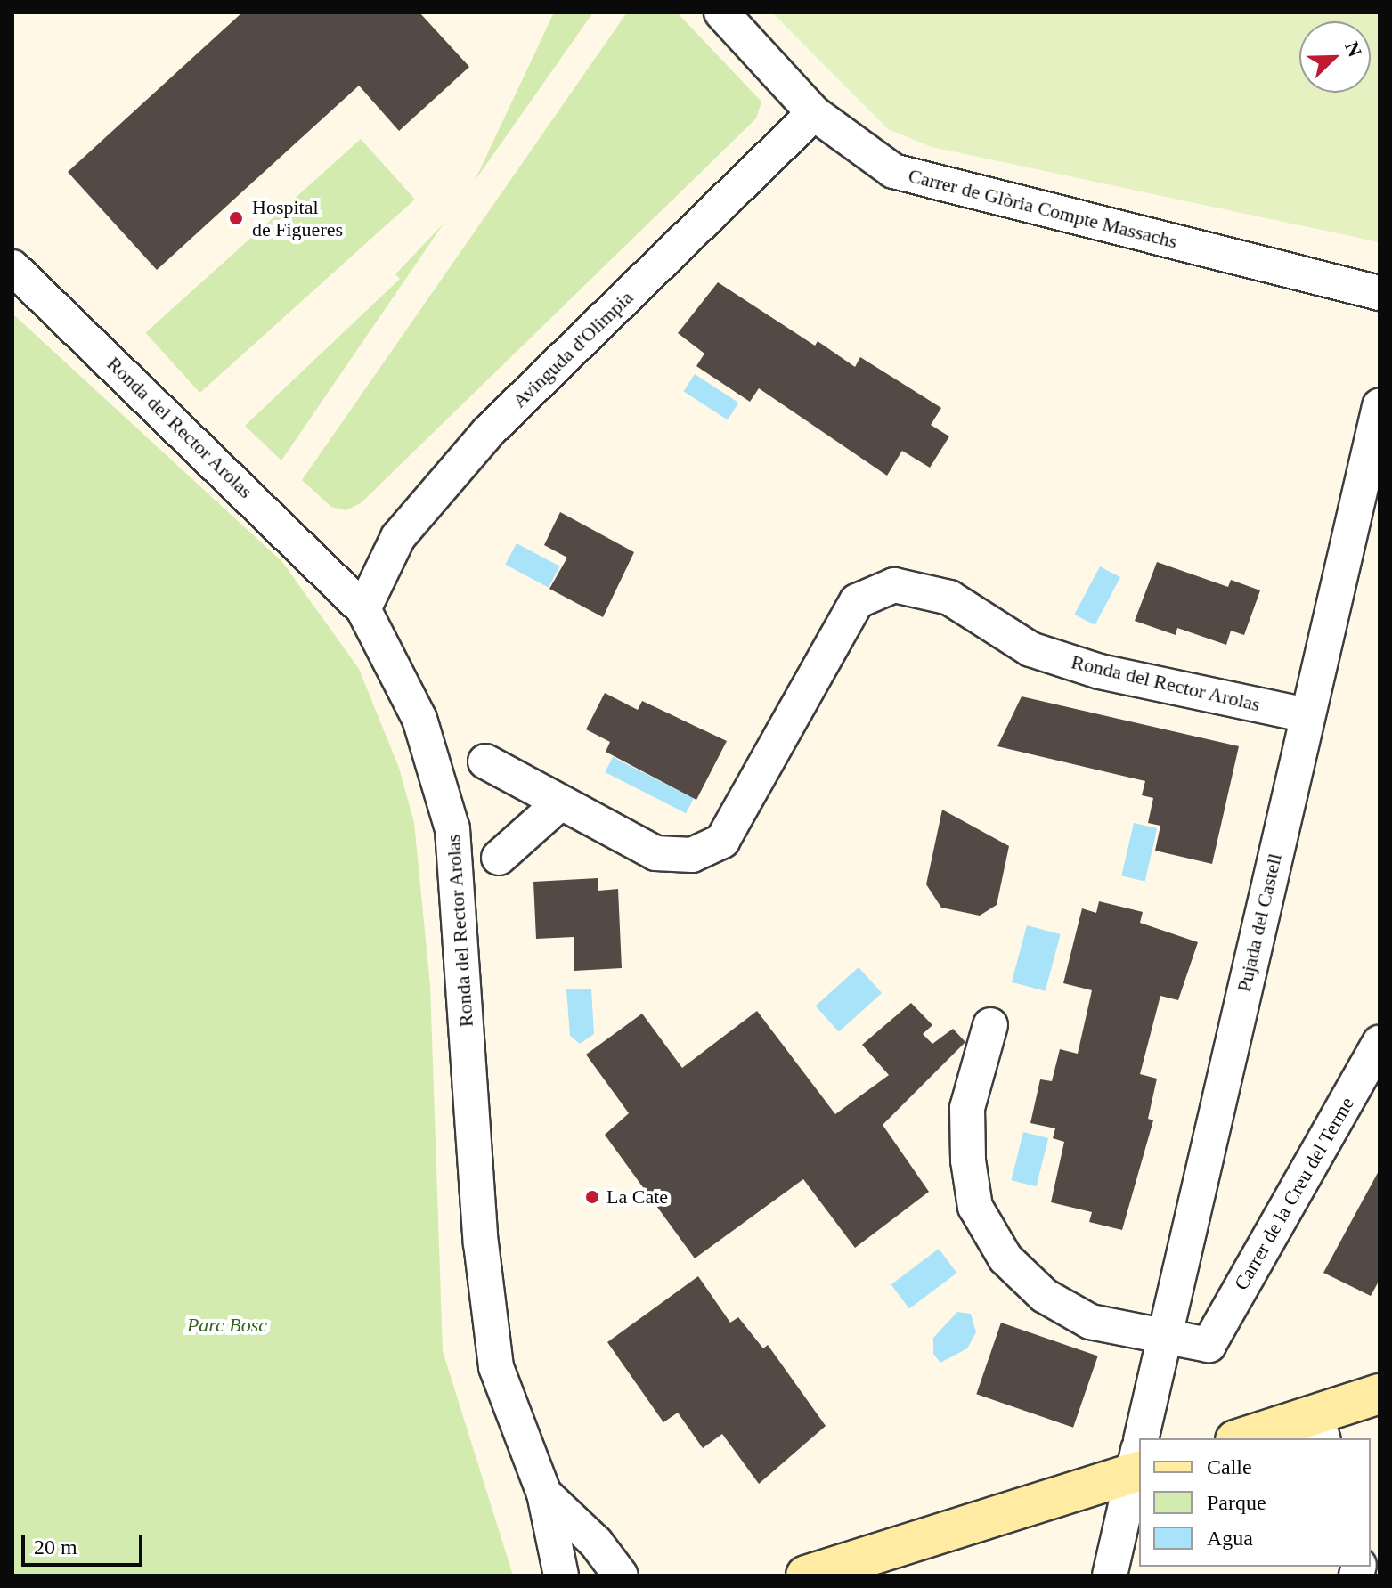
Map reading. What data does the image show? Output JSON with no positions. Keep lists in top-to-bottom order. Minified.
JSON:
{"streets":{"street":["Carrer de Glòria Compte Massachs","Avinguda d'Olimpia","Ronda del Rector Arolas","Pujada del Castell","Carrer de la Creu del Terme"]},"crossings":[["Carrer de Glòria Compte Massachs","Avinguda d'Olimpia"],["Avinguda d'Olimpia","Ronda del Rector Arolas"],["Ronda del Rector Arolas","Pujada del Castell"],["Pujada del Castell","Carrer de la Creu del Terme"]],"parks":["Parc Bosc"],"places":["Hospital de Figueres","La Cate"],"legend":["Calle","Parque","Agua"],"scale_bar":"20 m","north":"top right"}
